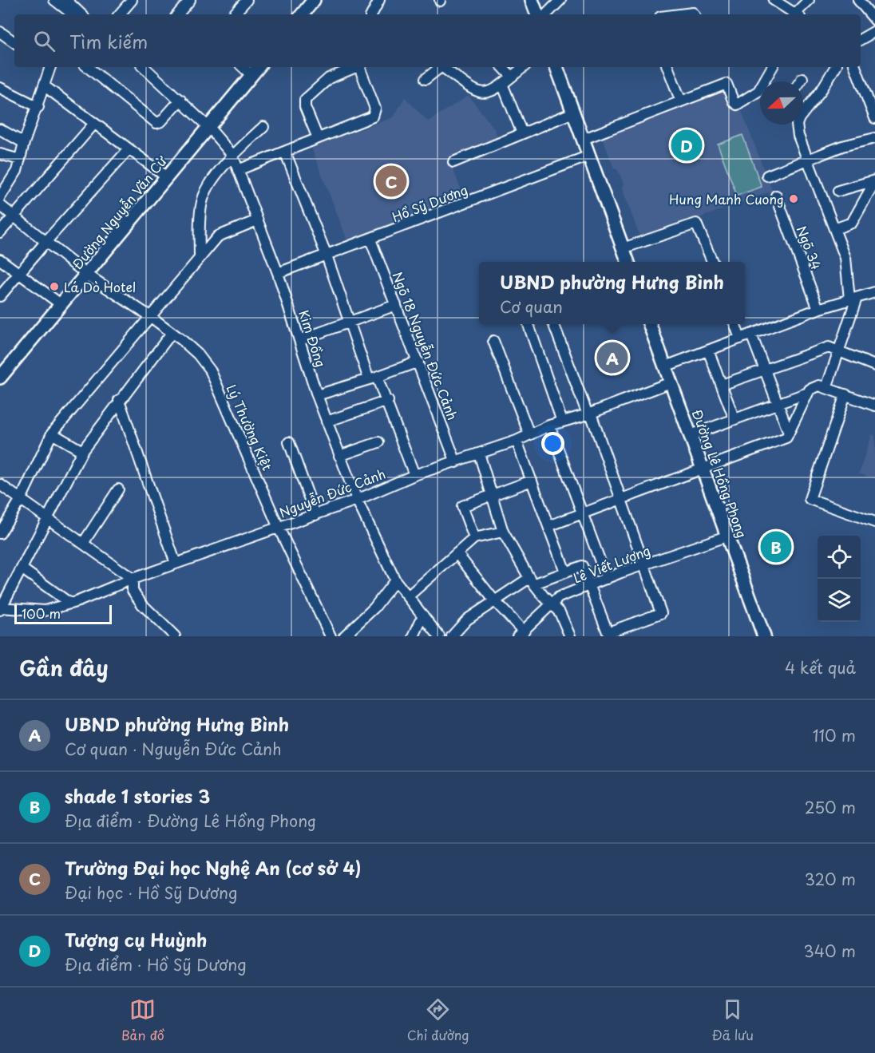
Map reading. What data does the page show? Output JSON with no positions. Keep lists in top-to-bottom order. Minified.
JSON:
{"streets":{"main road":["Đường Nguyễn Văn Cừ","Đường Lê Hồng Phong"],"street":["Hồ Sỹ Dương","Ngõ 34","Kim Đồng","Ngõ 18 Nguyễn Đức Cảnh","Lý Thường Kiệt","Nguyễn Đức Cảnh","Lê Viết Lượng"]},"crossings":[["Hồ Sỹ Dương","Kim Đồng"],["Hồ Sỹ Dương","Ngõ 18 Nguyễn Đức Cảnh"],["Đường Nguyễn Văn Cừ","Kim Đồng"],["Đường Nguyễn Văn Cừ","Lý Thường Kiệt"],["Kim Đồng","Nguyễn Đức Cảnh"],["Ngõ 18 Nguyễn Đức Cảnh","Nguyễn Đức Cảnh"],["Lý Thường Kiệt","Nguyễn Đức Cảnh"],["Đường Lê Hồng Phong","Nguyễn Đức Cảnh"],["Đường Lê Hồng Phong","Lê Viết Lượng"]],"places":["Hung Manh Cuong","Lá Dò Hotel"],"scale_bar":"100 m","north":"left","page":{"search":"Tìm kiếm","pins":["D","C","A","B"],"popup":["UBND phường Hưng Bình","Cơ quan"],"scale":"100 m","heading":["Gần đây","4 kết quả"],"list":[{"mark":"A","name":"UBND phường Hưng Bình","note":"Cơ quan · Nguyễn Đức Cảnh","value":"110 m"},{"mark":"B","name":"shade 1 stories 3","note":"Địa điểm · Đường Lê Hồng Phong","value":"250 m"},{"mark":"C","name":"Trường Đại học Nghệ An (cơ sở 4)","note":"Đại học · Hồ Sỹ Dương","value":"320 m"},{"mark":"D","name":"Tượng cụ Huỳnh","note":"Địa điểm · Hồ Sỹ Dương","value":"340 m"}],"nav":["Bản đồ","Chỉ đường","Đã lưu"]}}
